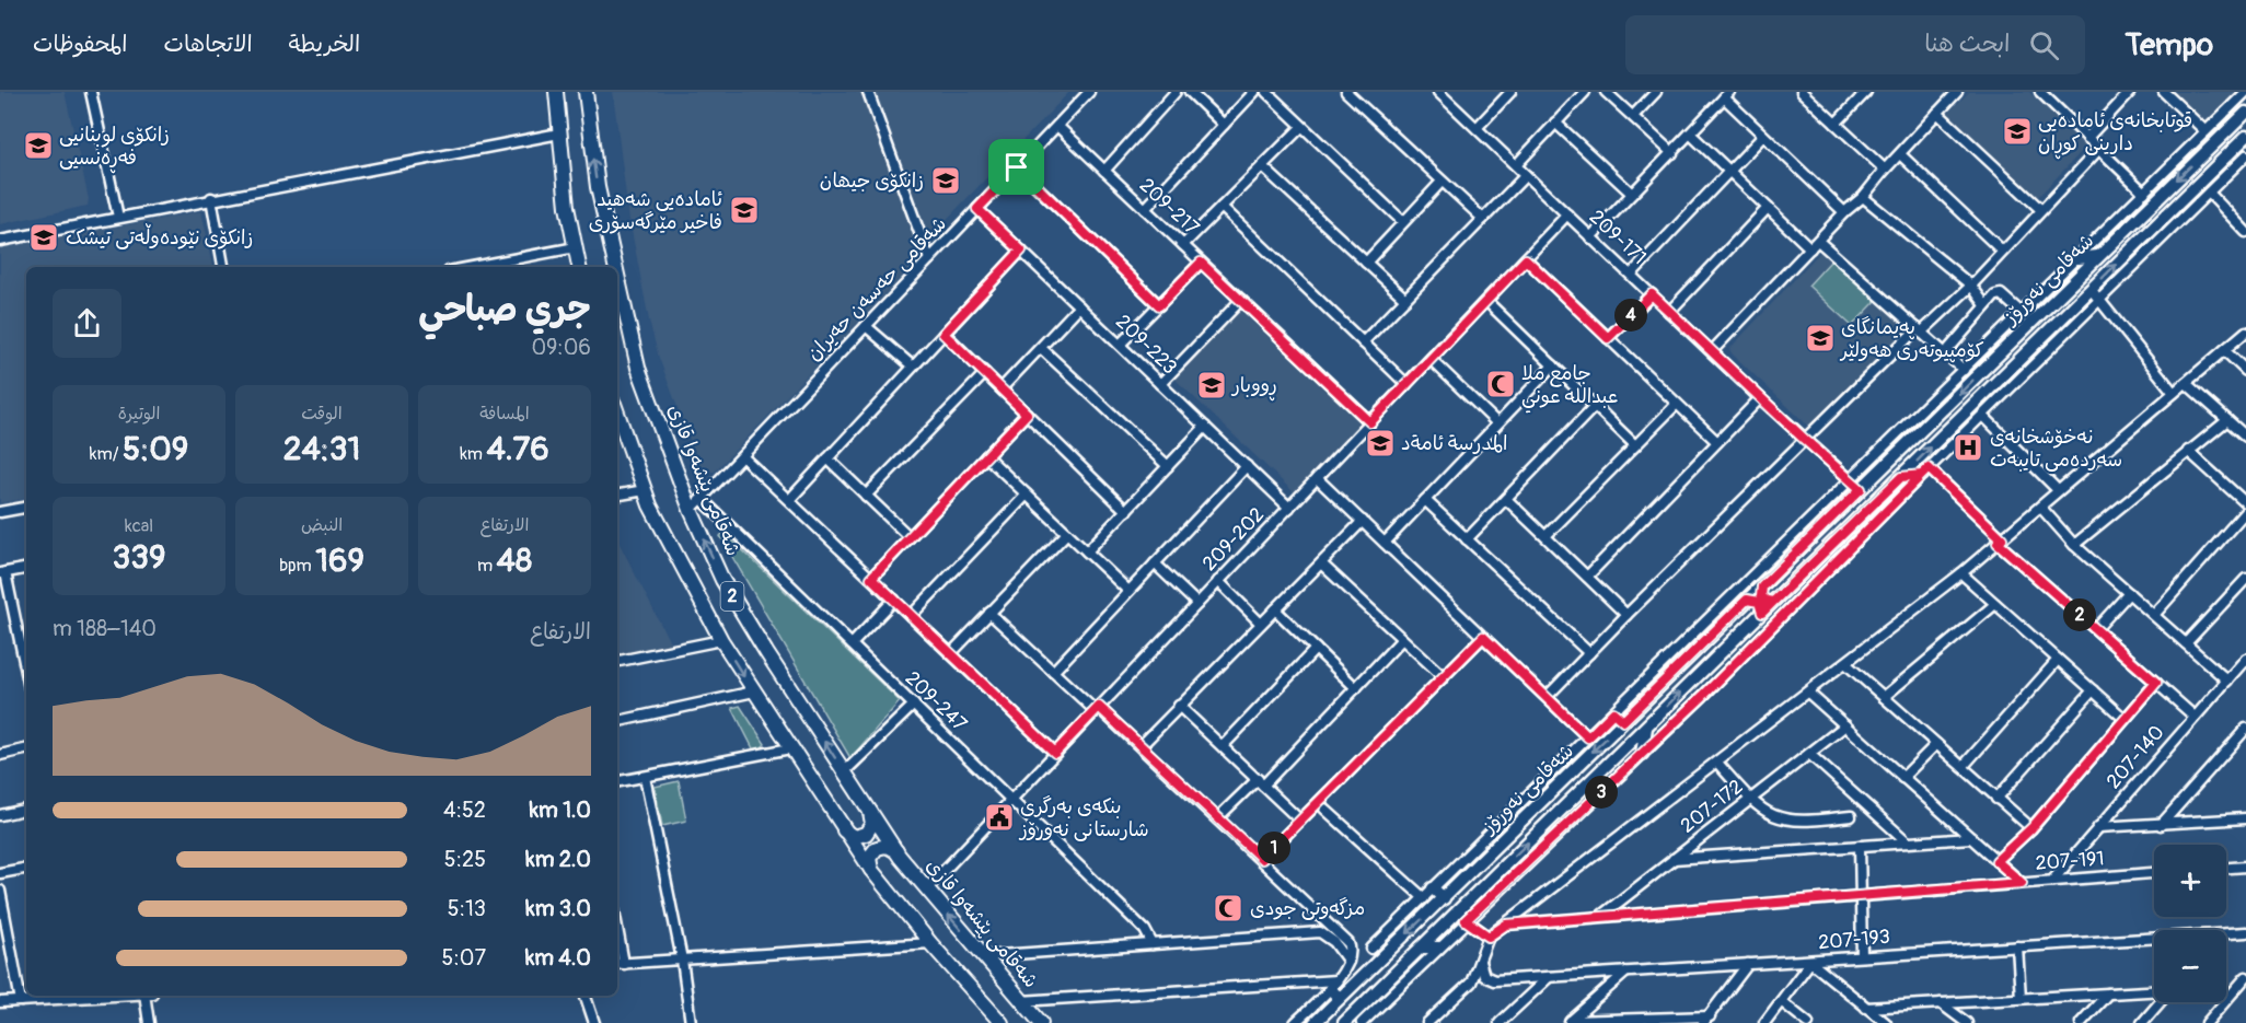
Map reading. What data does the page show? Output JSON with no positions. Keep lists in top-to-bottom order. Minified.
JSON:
{"streets":{"highway":["شەقامی پێشەوا قازی","2"],"main road":["شەقامی نەورۆز"],"street":["209-217","209-171","شەقامی حەسەن حەیران","209-223","209-202","209-247","207-140","207-172","207-191","207-193"]},"crossings":[["209-217","شەقامی حەسەن حەیران"],["209-217","209-202"],["209-171","شەقامی نەورۆز"],["209-171","209-202"],["شەقامی حەسەن حەیران","209-223"],["شەقامی حەسەن حەیران","شەقامی پێشەوا قازی"],["شەقامی حەسەن حەیران","209-247"],["209-223","209-202"],["شەقامی پێشەوا قازی","209-202"],["209-202","209-247"],["207-140","207-191"],["207-172","207-191"]],"places":{"school or university":["قوتابخانەی ئامادەیی دارینی کوڕان","زانکۆی لوبنانیی فەڕەنسیی","زانکۆی جیھان","ئامادەیی شەهید فاخیر مێرگەسۆری","زانکۆی نێودەوڵەتی تیشک","پەیمانگای کۆمپیوتەری هەولێر","ڕووبار","المدرسة ئامةد"],"mosque":["جامع ملا عبدالله عوني","مزگەوتی جودی"],"hospital":["نەخۆشخانەی سەردەمی تایبەت"],"public building":["بنکەی بەرگری شارستانی نەورۆز"]},"page":{"header":"Tempo","search":"ابحث هنا","nav":["الخريطة","الاتجاهات","المحفوظات"],"heading":["جري صباحي","09:06"],"pins":["4","2","3","1"],"stats":[["المسافة","4.76 km"],["الوقت","24:31"],["الوتيرة","5:09 /km"],["الارتفاع","48 m"],["النبض","169 bpm"],["kcal","339"]],"chart":["الارتفاع","140–188 m"],"list":[{"name":"1.0 km","note":"4:52"},{"name":"2.0 km","note":"5:25"},{"name":"3.0 km","note":"5:13"},{"name":"4.0 km","note":"5:07"}],"map_buttons":["+","−"]}}
